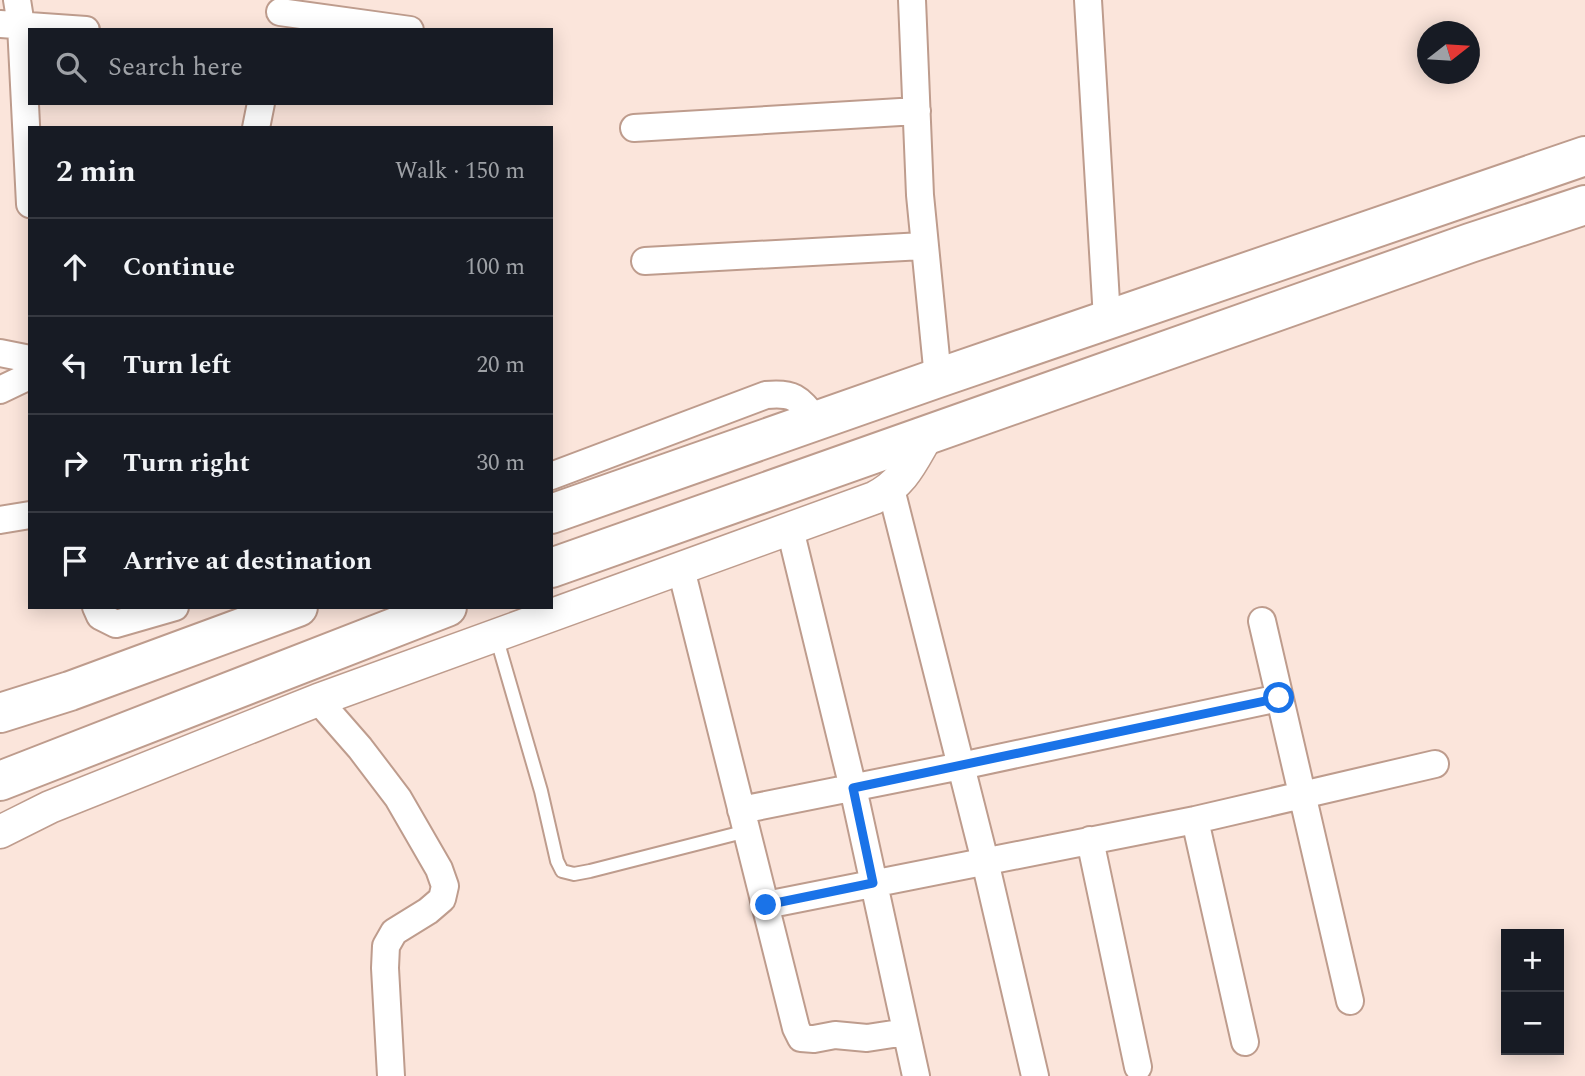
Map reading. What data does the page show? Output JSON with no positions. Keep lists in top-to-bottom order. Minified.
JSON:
{"north":"right","page":{"search":"Search here","heading":["2 min","Walk · 150 m"],"list":[["Continue","100 m"],["Turn left","20 m"],["Turn right","30 m"],"Arrive at destination"],"map_buttons":["+","−"]}}
